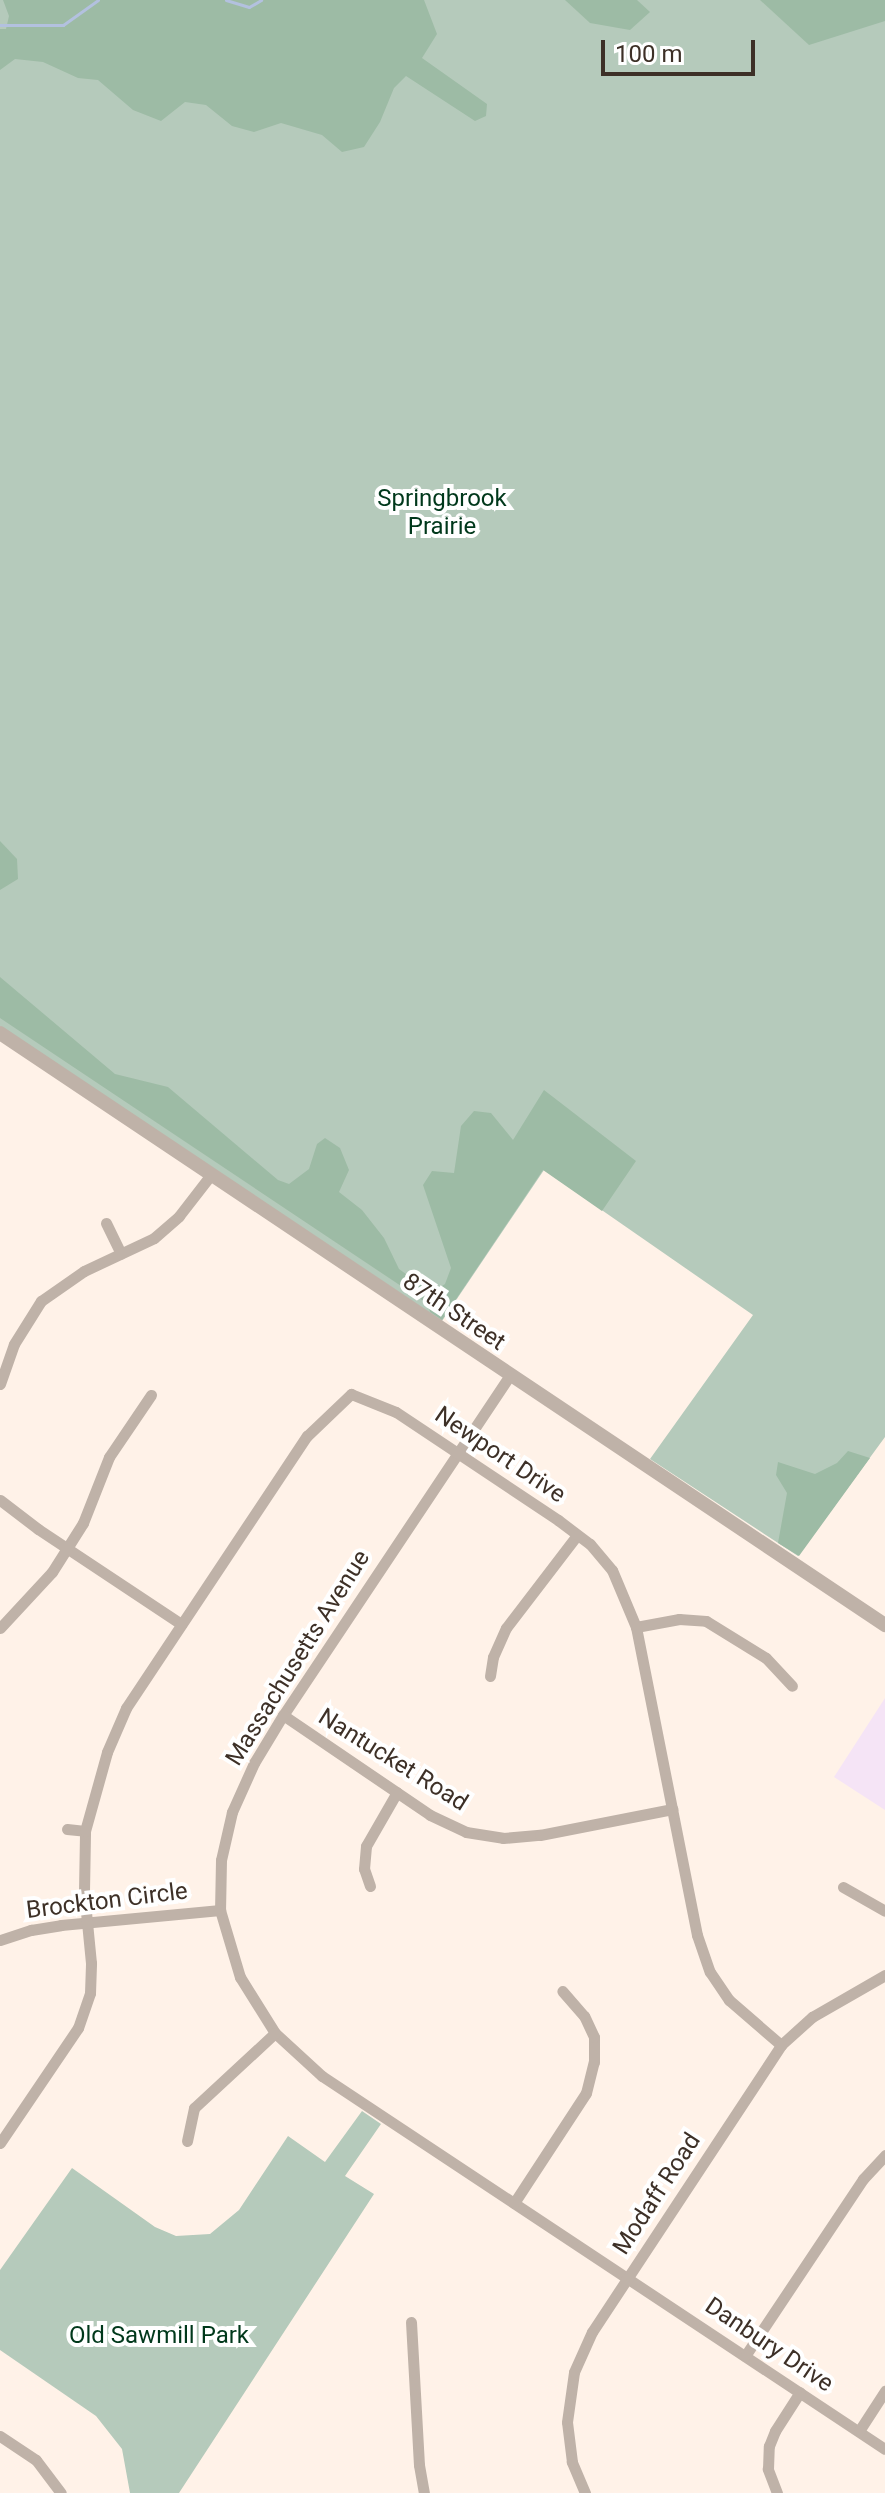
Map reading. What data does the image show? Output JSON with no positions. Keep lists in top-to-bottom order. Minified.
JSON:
{"streets":{"street":["87th Street","Newport Drive","Massachusetts Avenue","Nantucket Road","Brockton Circle","Modaff Road","Danbury Drive"]},"crossings":[["87th Street","Massachusetts Avenue"],["Newport Drive","Massachusetts Avenue"],["Newport Drive","Nantucket Road"],["Newport Drive","Brockton Circle"],["Newport Drive","Modaff Road"],["Massachusetts Avenue","Nantucket Road"],["Massachusetts Avenue","Brockton Circle"],["Massachusetts Avenue","Modaff Road"],["Massachusetts Avenue","Danbury Drive"],["Modaff Road","Danbury Drive"]],"parks":["Springbrook Prairie","Old Sawmill Park"],"scale_bar":"100 m"}
